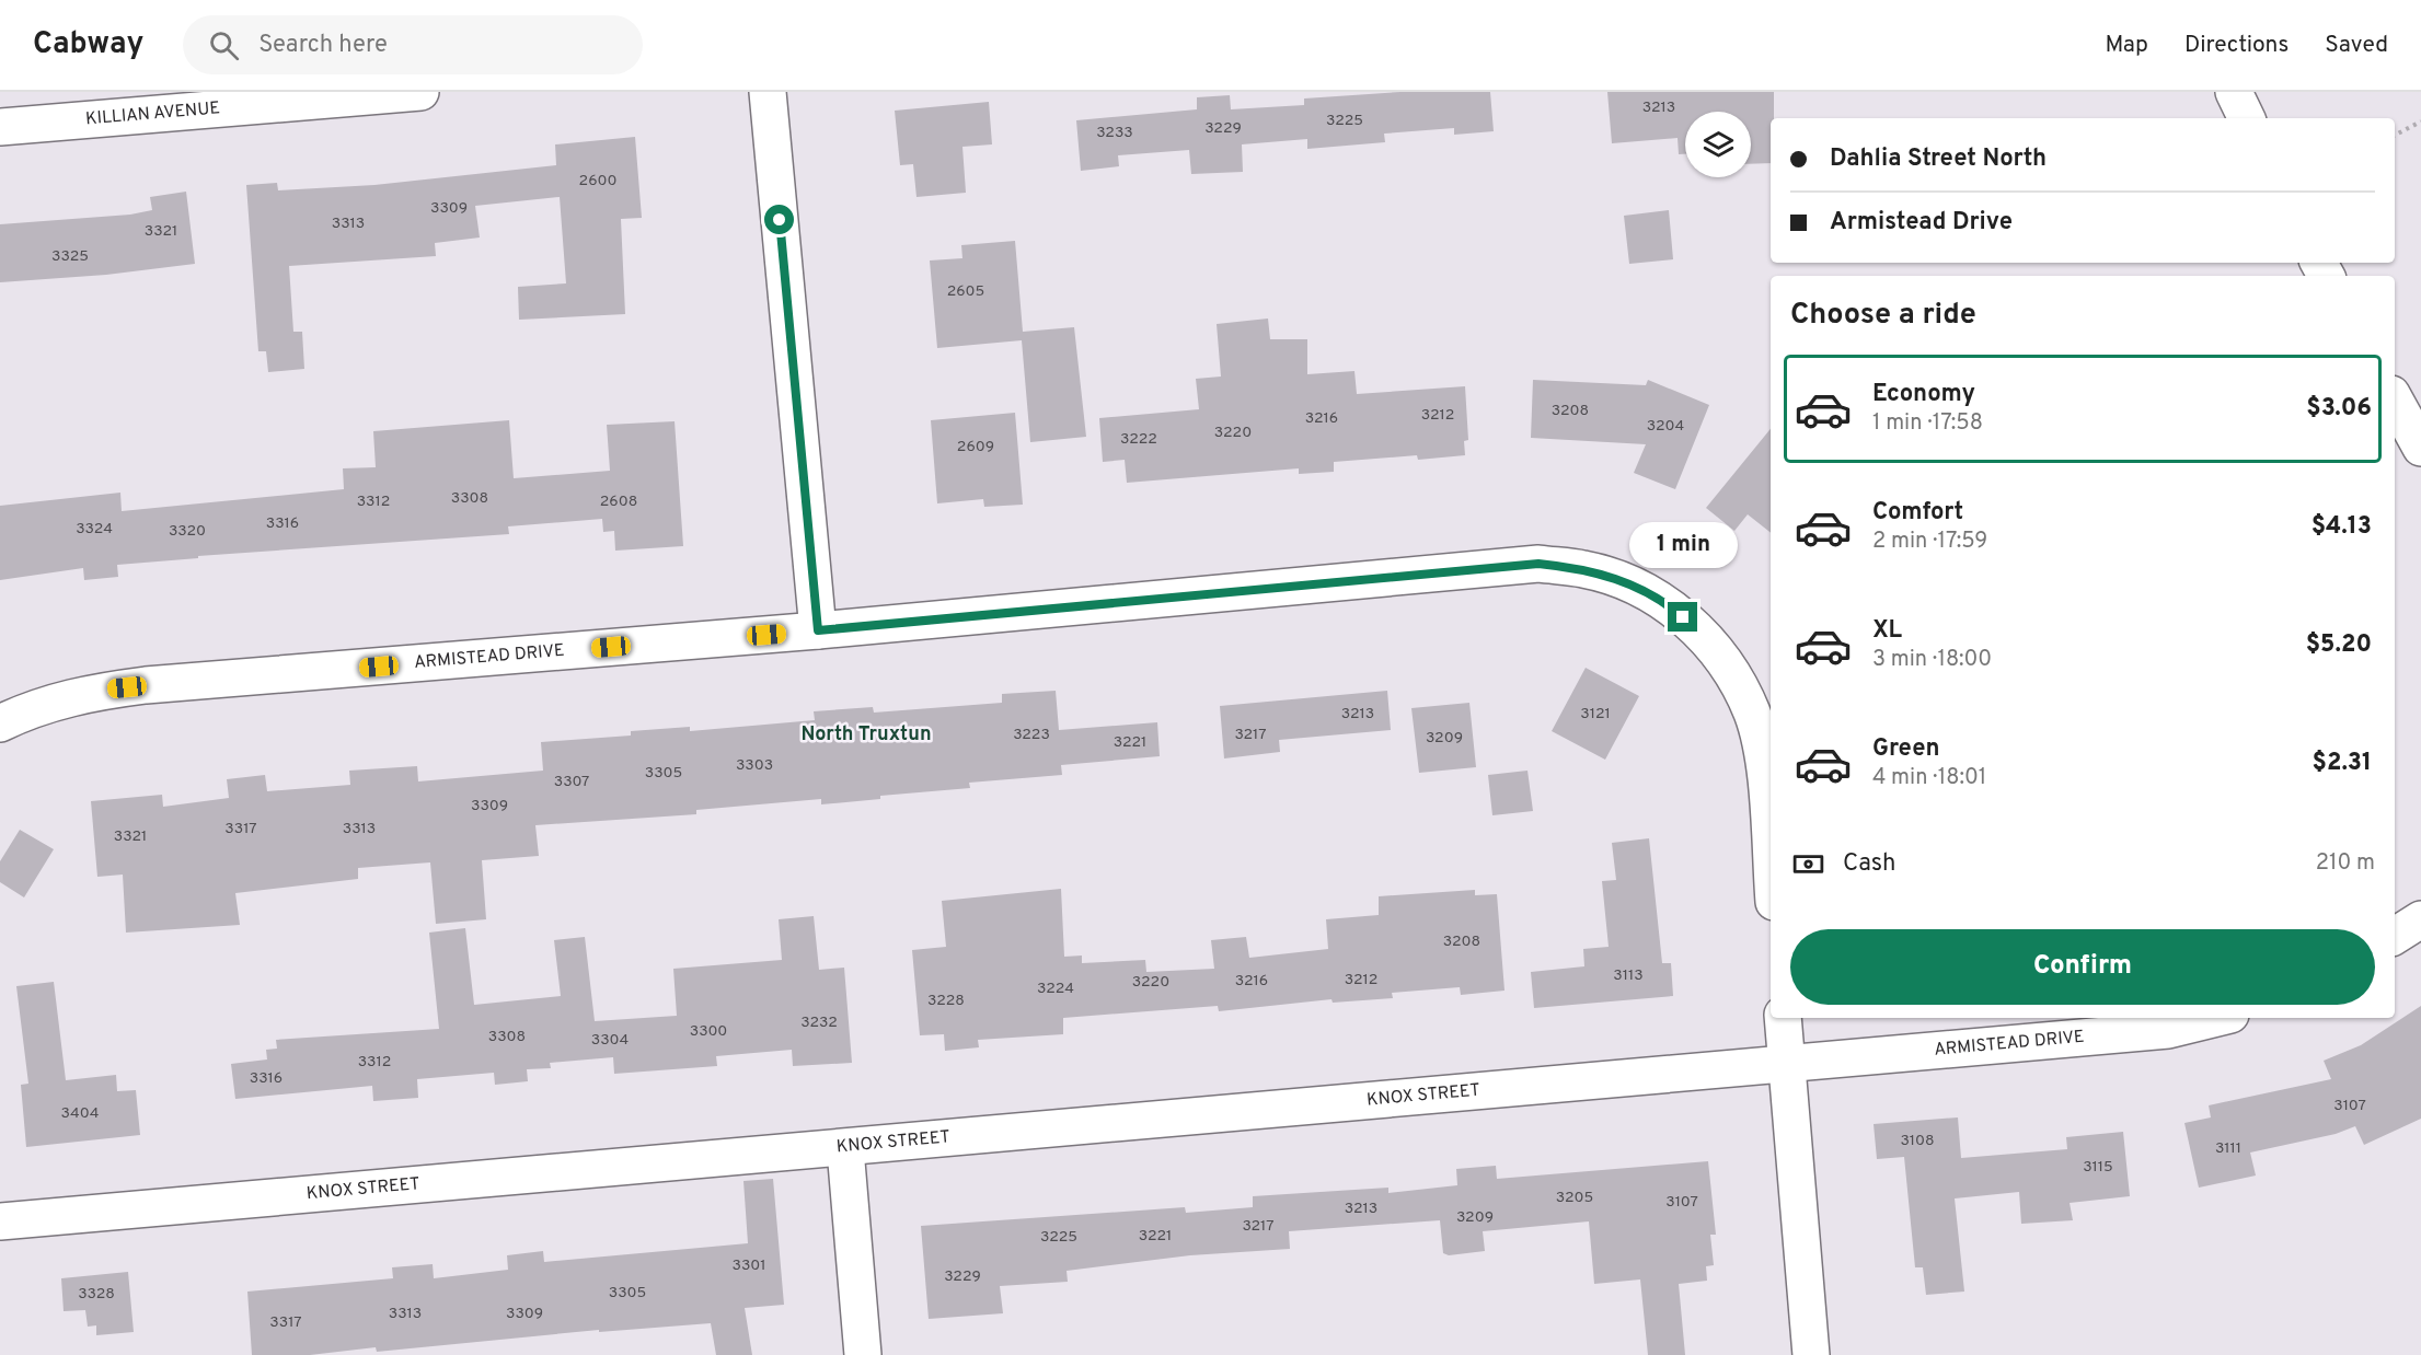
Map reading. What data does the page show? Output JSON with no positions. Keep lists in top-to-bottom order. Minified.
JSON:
{"streets":{"street":["KILLIAN AVENUE","ARMISTEAD DRIVE","KNOX STREET"]},"crossings":[["ARMISTEAD DRIVE","KNOX STREET"]],"districts":["North Truxtun"],"house_numbers":["3213","3225","3229","3233","2600","3309","3313","3321","3325","2605","3208","3212","3216","3204","3220","3222","2609","3308","3312","2608","3316","3324","3320","3213","3121","3223","3217","3209","3221","3303","3305","3307","3309","3317","3313","3321","3208","3113","3212","3216","3220","3224","3228","3232","3300","3308","3304","3312","3316","3107","3404","3108","3111","3115","3205","3107","3213","3209","3217","3221","3225","3301","3229","3305","3328","3313","3309","3317"],"page":{"header":"Cabway","search":"Search here","nav":["Map","Directions","Saved"],"banner":["Dahlia Street North","Armistead Drive"],"heading":"Choose a ride","list":[{"name":"Economy","note":"1 min · 17:58","value":"$3.06"},{"name":"Comfort","note":"2 min · 17:59","value":"$4.13"},{"name":"XL","note":"3 min · 18:00","value":"$5.20"},{"name":"Green","note":"4 min · 18:01","value":"$2.31"}],"bubble":"1 min","pay":["Cash","210 m"],"buttons":"Confirm"}}
